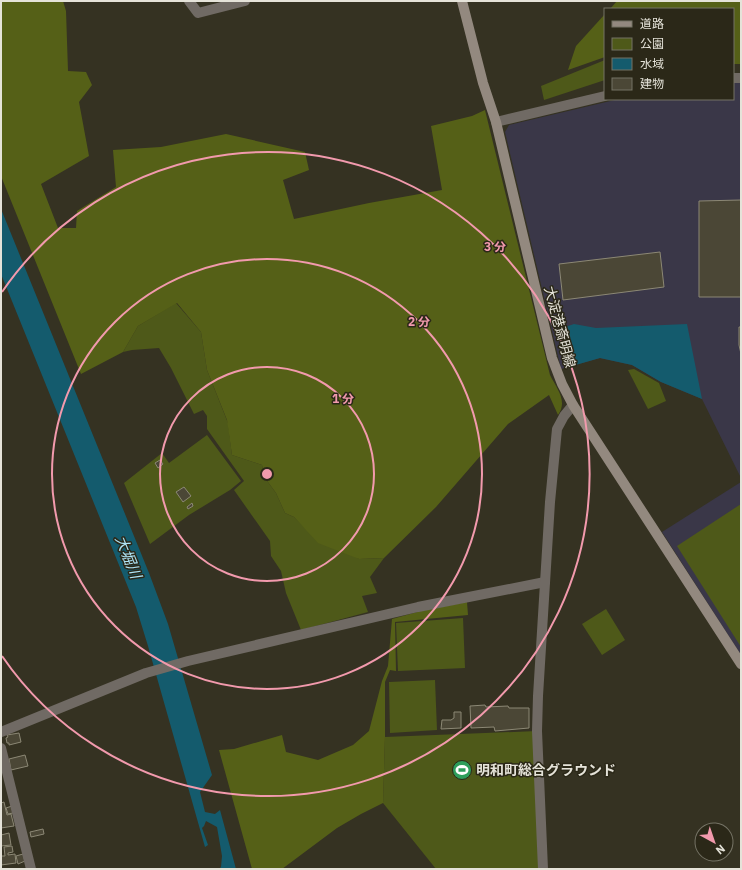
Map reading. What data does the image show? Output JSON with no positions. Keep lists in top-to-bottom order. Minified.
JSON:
{"streets":{"main road":["大淀港斎明線"]},"water":["大堀川"],"places":{"sports":["明和町総合グラウンド"]},"legend":["道路","公園","水域","建物"],"north":"bottom right","rings":["3 分","2 分","1 分"]}
